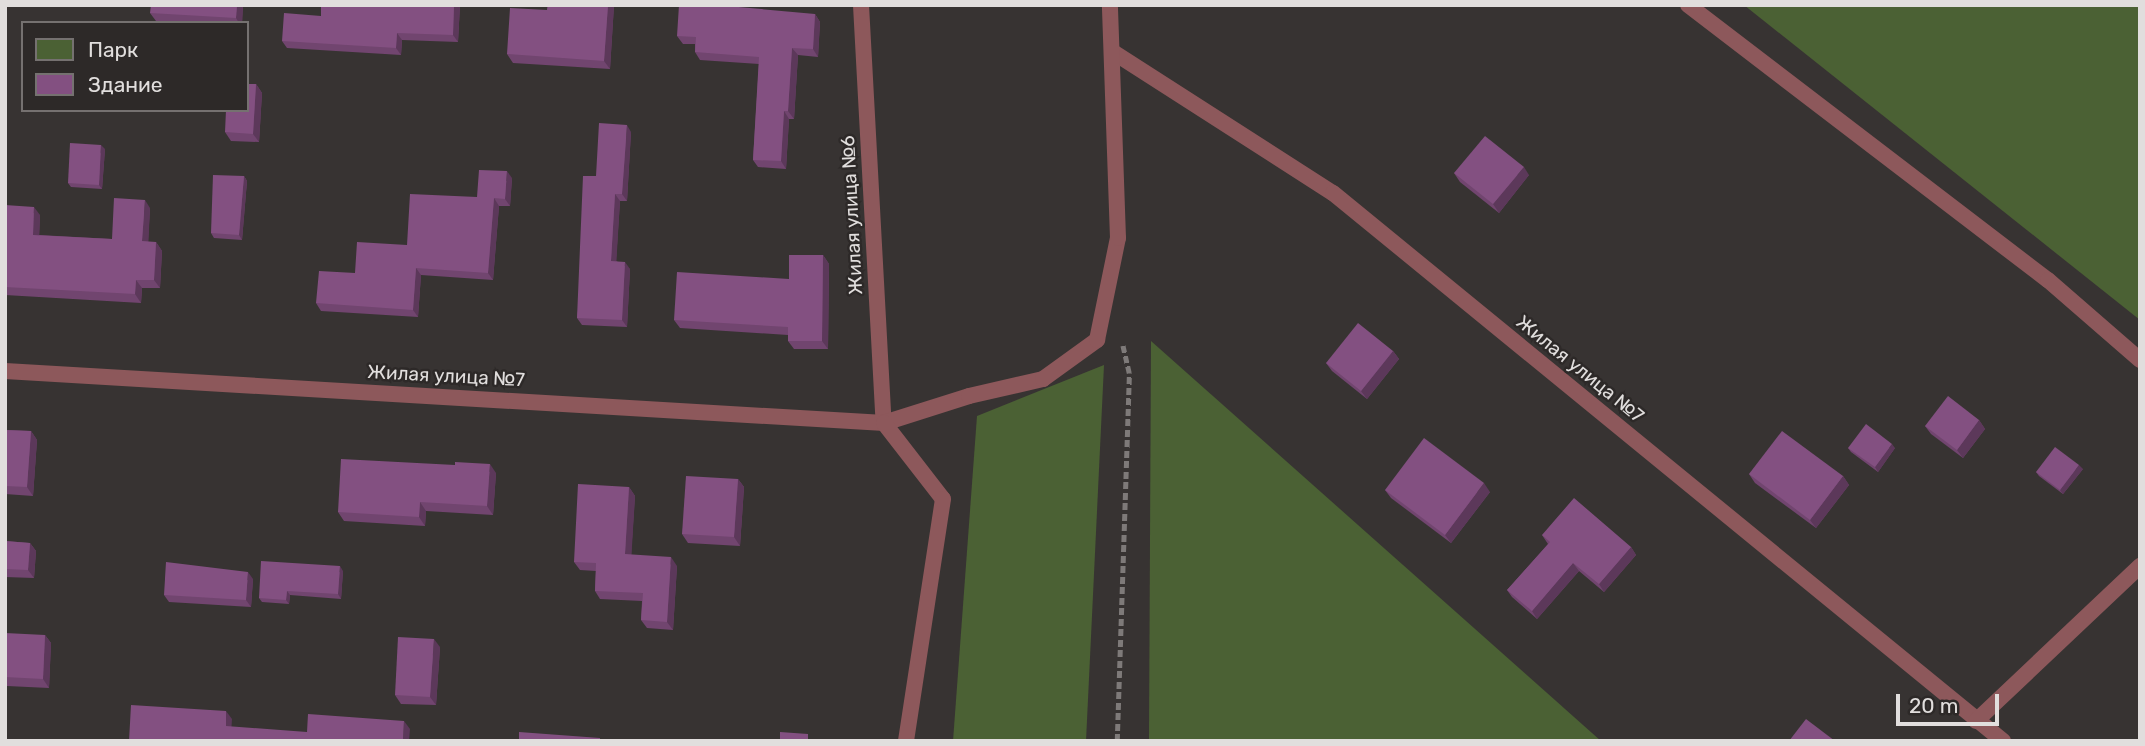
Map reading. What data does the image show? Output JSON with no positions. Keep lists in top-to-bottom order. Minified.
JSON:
{"streets":{"lane":["Жилая улица №6","Жилая улица №7"]},"crossings":[["Жилая улица №6","Жилая улица №7"]],"legend":["Парк","Здание"],"scale_bar":"20 m"}
